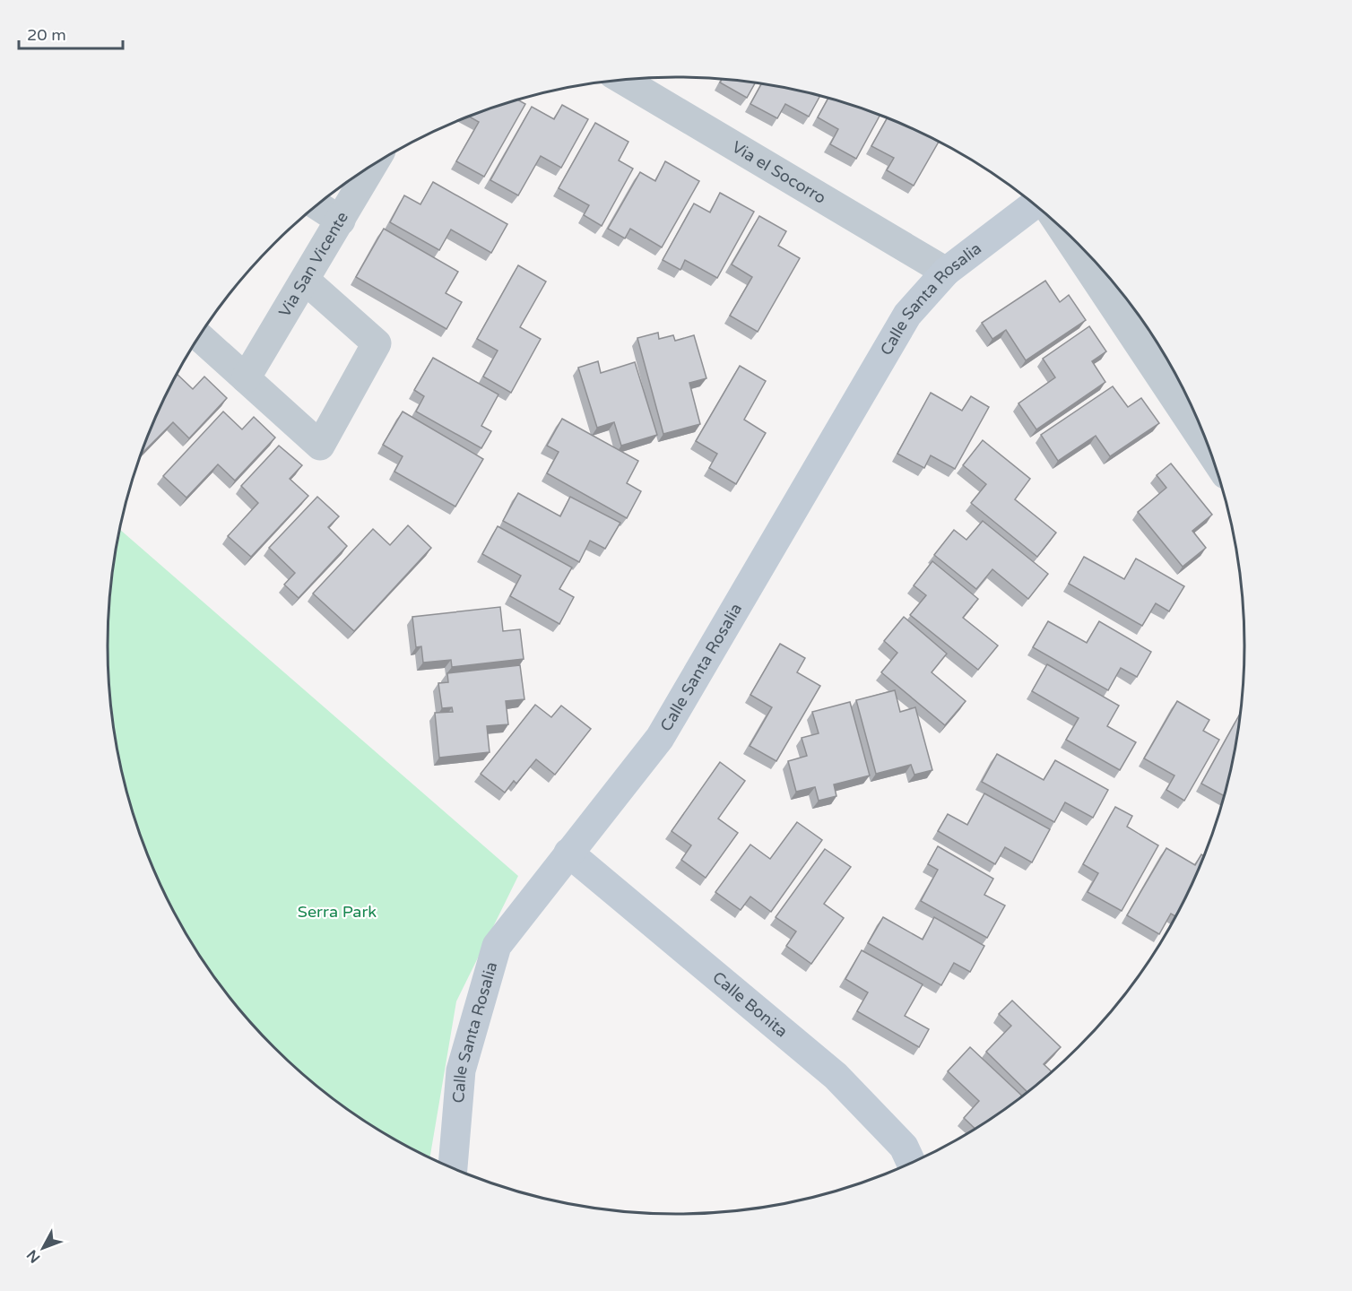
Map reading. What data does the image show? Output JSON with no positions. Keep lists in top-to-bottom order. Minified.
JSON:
{"streets":{"street":["Via el Socorro","Via San Vicente","Calle Santa Rosalia","Calle Bonita"]},"crossings":[["Via el Socorro","Calle Santa Rosalia"],["Calle Santa Rosalia","Calle Bonita"]],"parks":["Serra Park"],"scale_bar":"20 m","north":"bottom left"}
